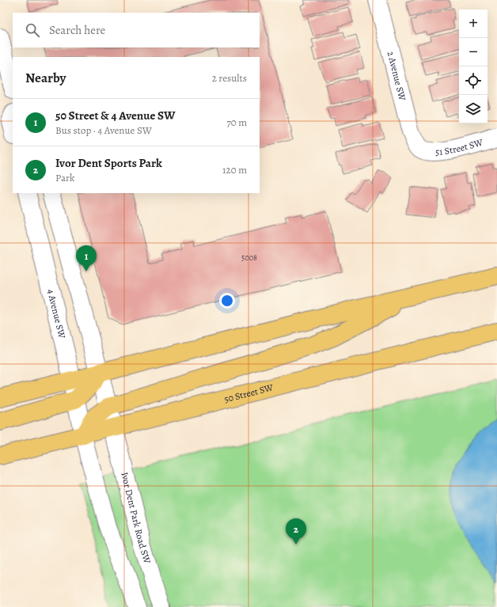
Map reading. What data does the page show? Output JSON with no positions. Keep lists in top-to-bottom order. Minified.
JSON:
{"streets":{"main road":["50 Street SW"],"street":["2 Avenue SW","51 Street SW","4 Avenue SW","Ivor Dent Park Road SW"]},"crossings":[["2 Avenue SW","51 Street SW"],["4 Avenue SW","50 Street SW"],["50 Street SW","Ivor Dent Park Road SW"]],"house_numbers":["5008"],"page":{"map_buttons":["+","−"],"search":"Search here","heading":["Nearby","2 results"],"list":[{"mark":"1","name":"50 Street & 4 Avenue SW","note":"Bus stop · 4 Avenue SW","value":"70 m"},{"mark":"2","name":"Ivor Dent Sports Park","note":"Park","value":"120 m"}],"pins":["1","2"]}}
